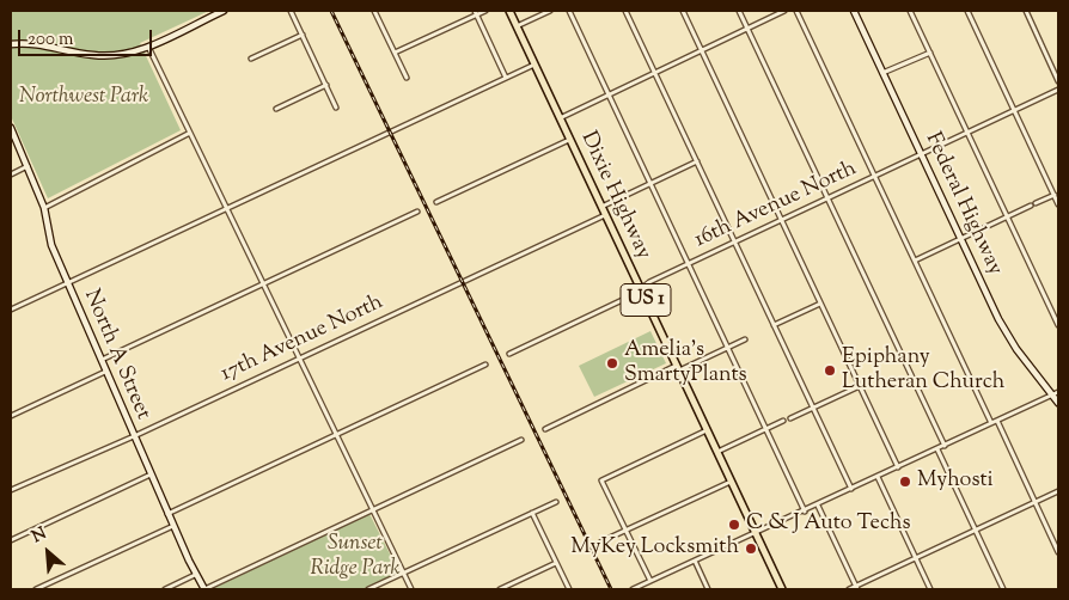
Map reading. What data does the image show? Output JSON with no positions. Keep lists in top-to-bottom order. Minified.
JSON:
{"streets":{"main road":["Dixie Highway","US 1"],"street":["Federal Highway","16th Avenue North","17th Avenue North","North A Street"]},"crossings":[["Dixie Highway","16th Avenue North"],["Dixie Highway","17th Avenue North"],["Federal Highway","16th Avenue North"],["17th Avenue North","North A Street"]],"parks":["Northwest Park","Sunset Ridge Park"],"places":["Amelia's SmartyPlants","Epiphany Lutheran Church","Myhosti","C & J Auto Techs","MyKey Locksmith"],"scale_bar":"200 m","north":"top left"}
